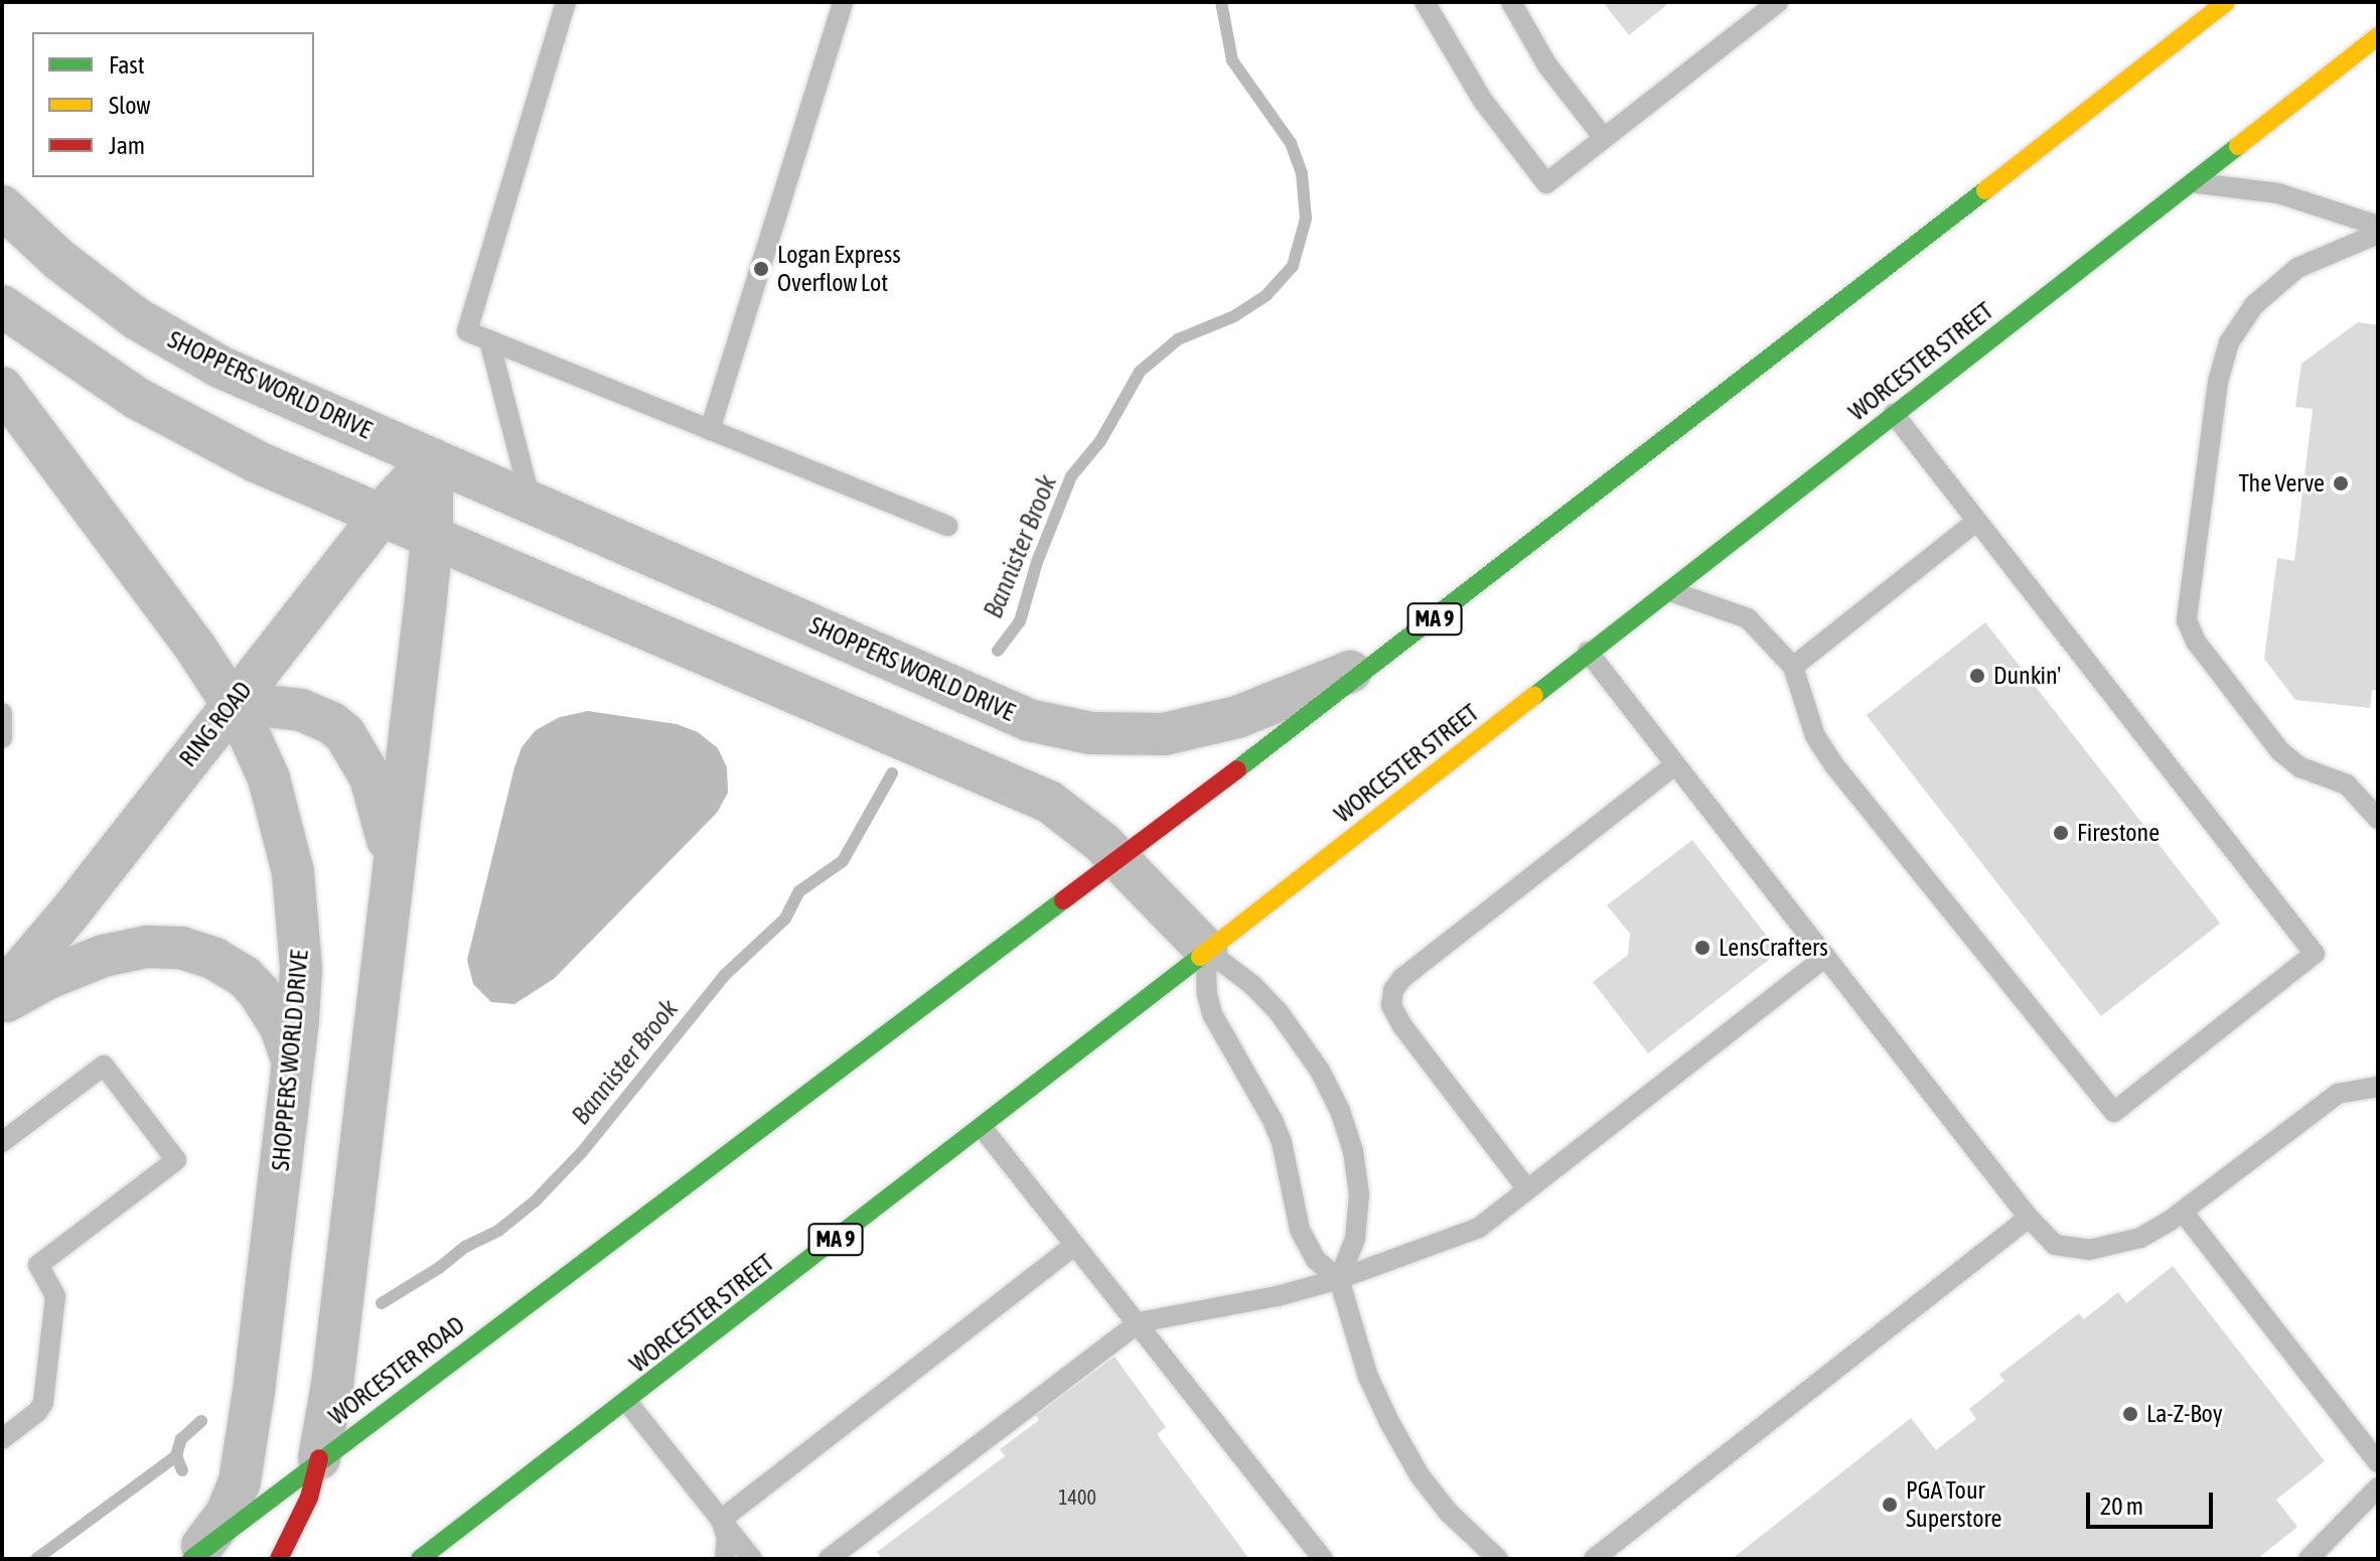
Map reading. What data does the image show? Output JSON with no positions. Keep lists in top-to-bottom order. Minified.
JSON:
{"streets":{"highway":["WORCESTER STREET","MA 9","WORCESTER ROAD"],"street":["SHOPPERS WORLD DRIVE","RING ROAD"]},"crossings":[["SHOPPERS WORLD DRIVE","MA 9"],["SHOPPERS WORLD DRIVE","RING ROAD"],["SHOPPERS WORLD DRIVE","WORCESTER ROAD"],["MA 9","WORCESTER ROAD"]],"water":["Bannister Brook"],"places":["Logan Express Overflow Lot","The Verve","Dunkin'","Firestone","LensCrafters","La-Z-Boy","PGA Tour Superstore"],"house_numbers":["1400"],"legend":["Fast","Slow","Jam"],"scale_bar":"20 m"}
